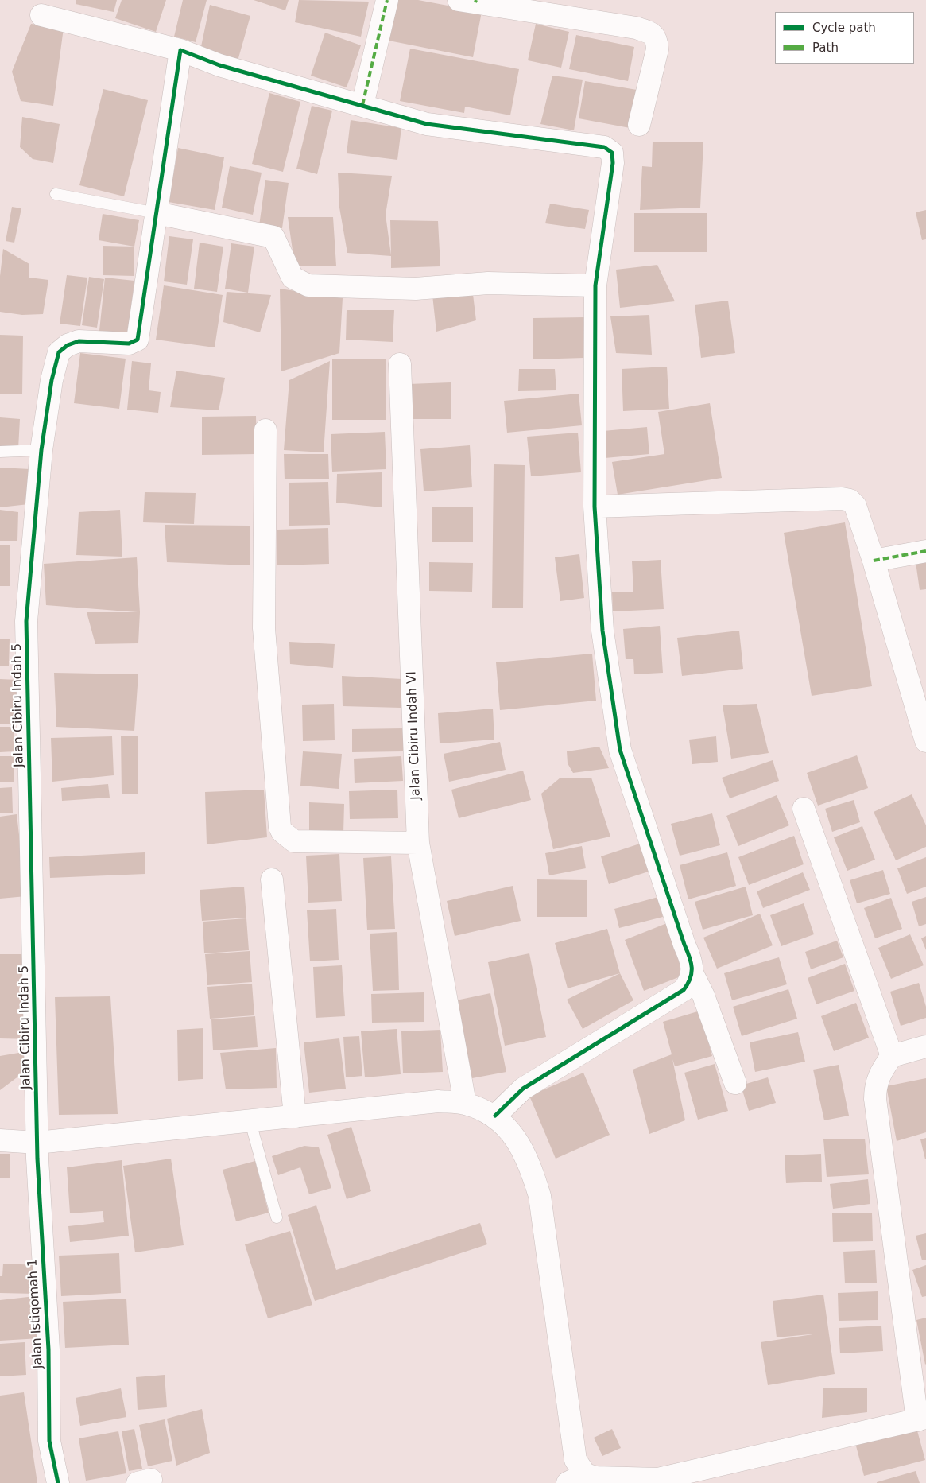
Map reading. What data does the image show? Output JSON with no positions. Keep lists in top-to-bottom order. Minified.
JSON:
{"streets":{"street":["Jalan Cibiru Indah 5","Jalan Cibiru Indah VI","Jalan Istiqomah 1"]},"crossings":[["Jalan Cibiru Indah 5","Jalan Istiqomah 1"]],"legend":["Cycle path","Path"]}
